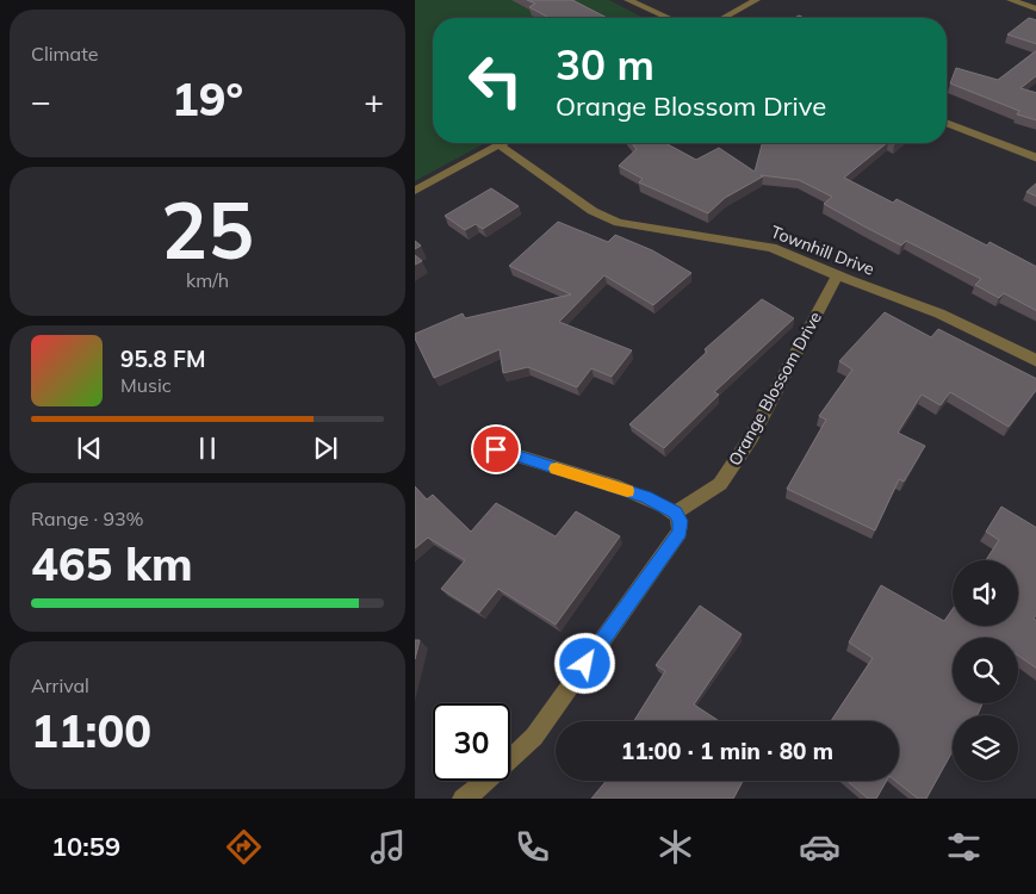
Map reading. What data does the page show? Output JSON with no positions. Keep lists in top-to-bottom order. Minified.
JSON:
{"streets":{"street":["Townhill Drive","Orange Blossom Drive"]},"crossings":[["Townhill Drive","Orange Blossom Drive"]],"page":{"tile":["Climate",["25","km/h"],["Range · 93%","465 km"],["Arrival","11:00"]],"turn":["30 m","Orange Blossom Drive"],"heat":["−","19°","+"],"song":["95.8 FM","Music"],"limit":"30","trip":"11:00 · 1 min · 80 m","tabs":"10:59"}}
